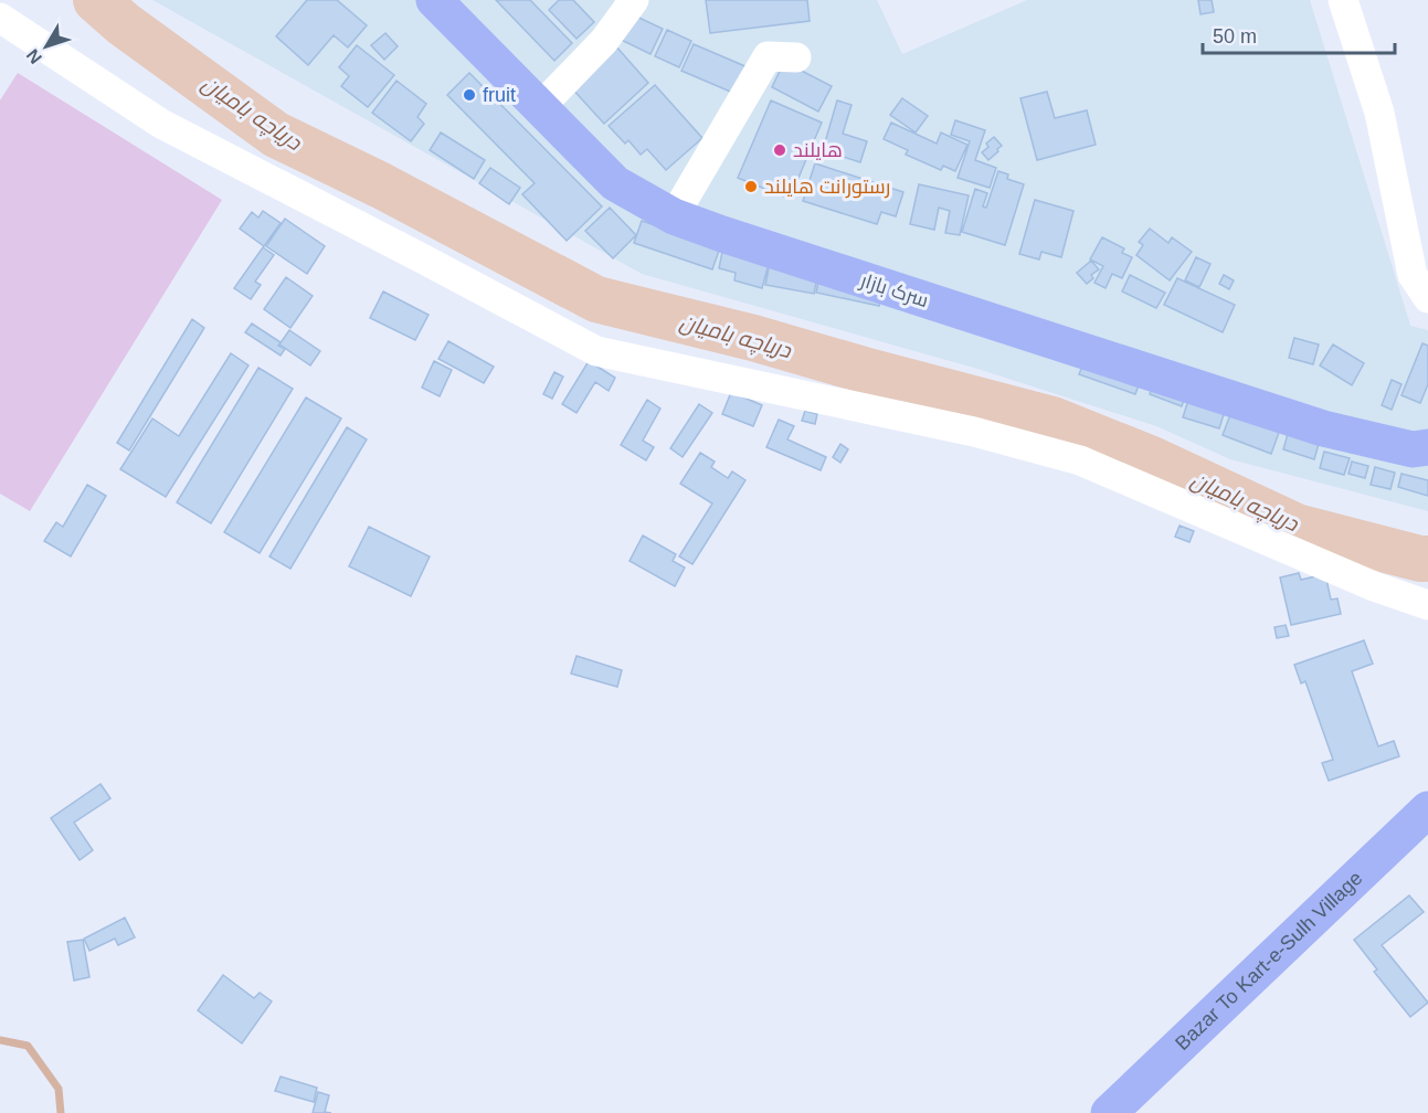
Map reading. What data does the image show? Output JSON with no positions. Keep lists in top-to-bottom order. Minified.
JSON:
{"streets":{"main road":["سرک بازار","Bazar To Kart-e-Sulh Village"]},"water":["دریاچه بامیان"],"places":["fruit","هایلند","رستورانت هایلند"],"scale_bar":"50 m","north":"bottom left"}
